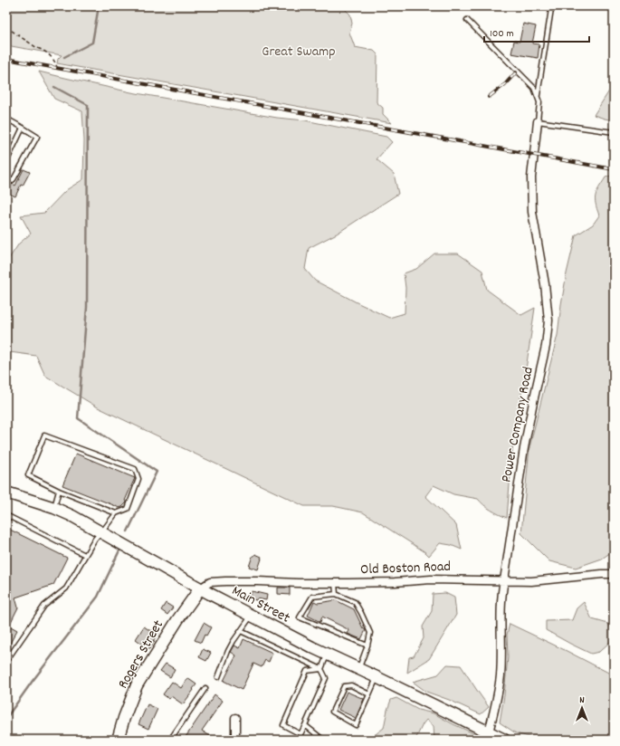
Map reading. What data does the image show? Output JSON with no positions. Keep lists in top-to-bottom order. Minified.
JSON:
{"streets":{"main road":["Main Street","Rogers Street"],"street":["Power Company Road","Old Boston Road"]},"crossings":[["Power Company Road","Old Boston Road"],["Power Company Road","Main Street"],["Old Boston Road","Main Street"],["Old Boston Road","Rogers Street"],["Main Street","Rogers Street"]],"parks":["Great Swamp"],"scale_bar":"100 m","north":"top"}
